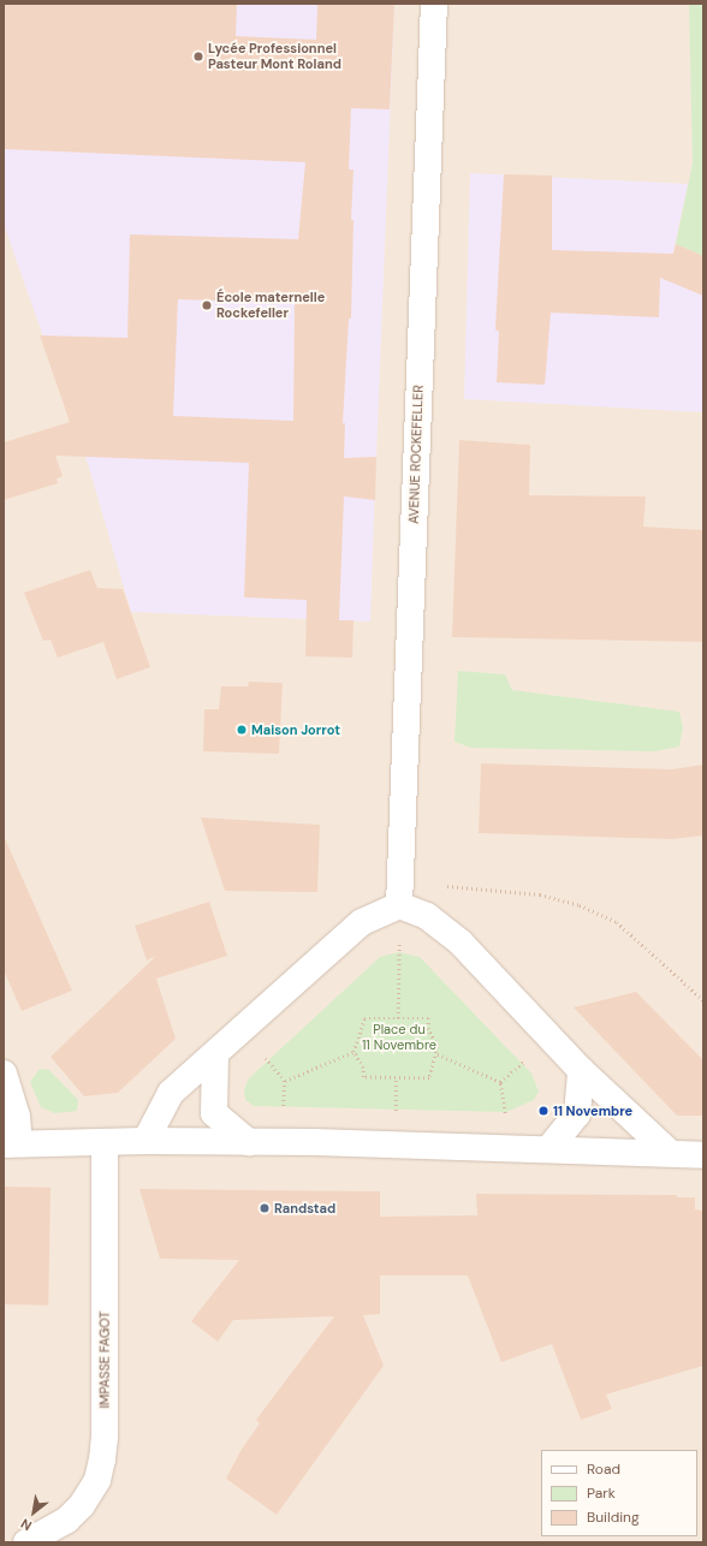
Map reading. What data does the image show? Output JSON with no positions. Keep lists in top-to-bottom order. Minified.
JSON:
{"streets":{"street":["AVENUE ROCKEFELLER","IMPASSE FAGOT"]},"parks":["Place du 11 Novembre"],"places":["Lycée Professionnel Pasteur Mont Roland","École maternelle Rockefeller","Maison Jorrot","11 Novembre","Randstad"],"legend":["Road","Park","Building"],"north":"bottom left"}
